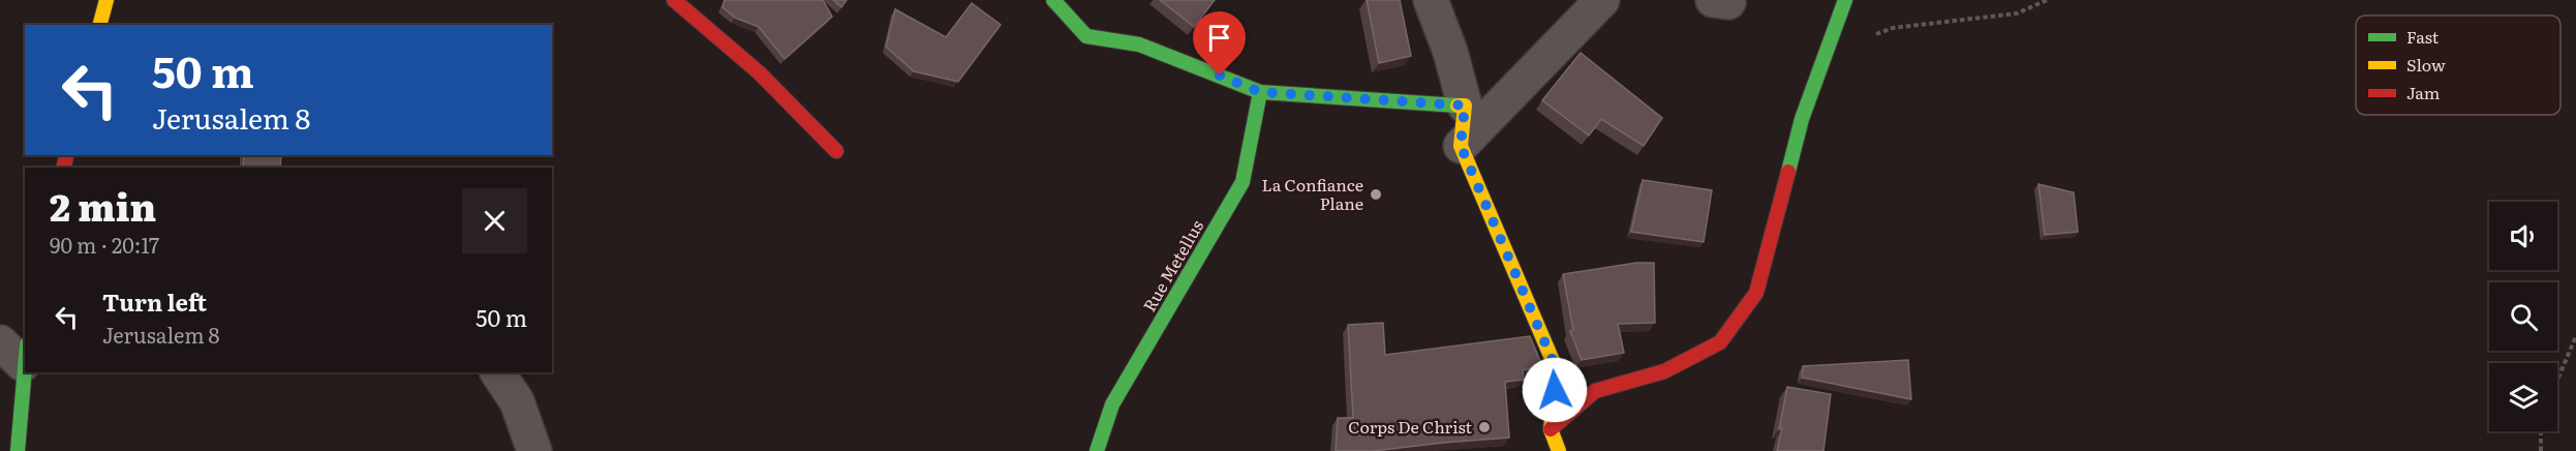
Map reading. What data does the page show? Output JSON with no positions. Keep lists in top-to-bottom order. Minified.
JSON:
{"streets":{"street":["Rue Metellus"]},"places":["La Confiance Plane","Corps De Christ"],"legend":["Fast","Slow","Jam"],"page":{"turn":["50 m","Jerusalem 8"],"heading":["2 min","90 m · 20:17"],"list":[{"name":"Turn left","note":"Jerusalem 8","value":"50 m"}]}}
